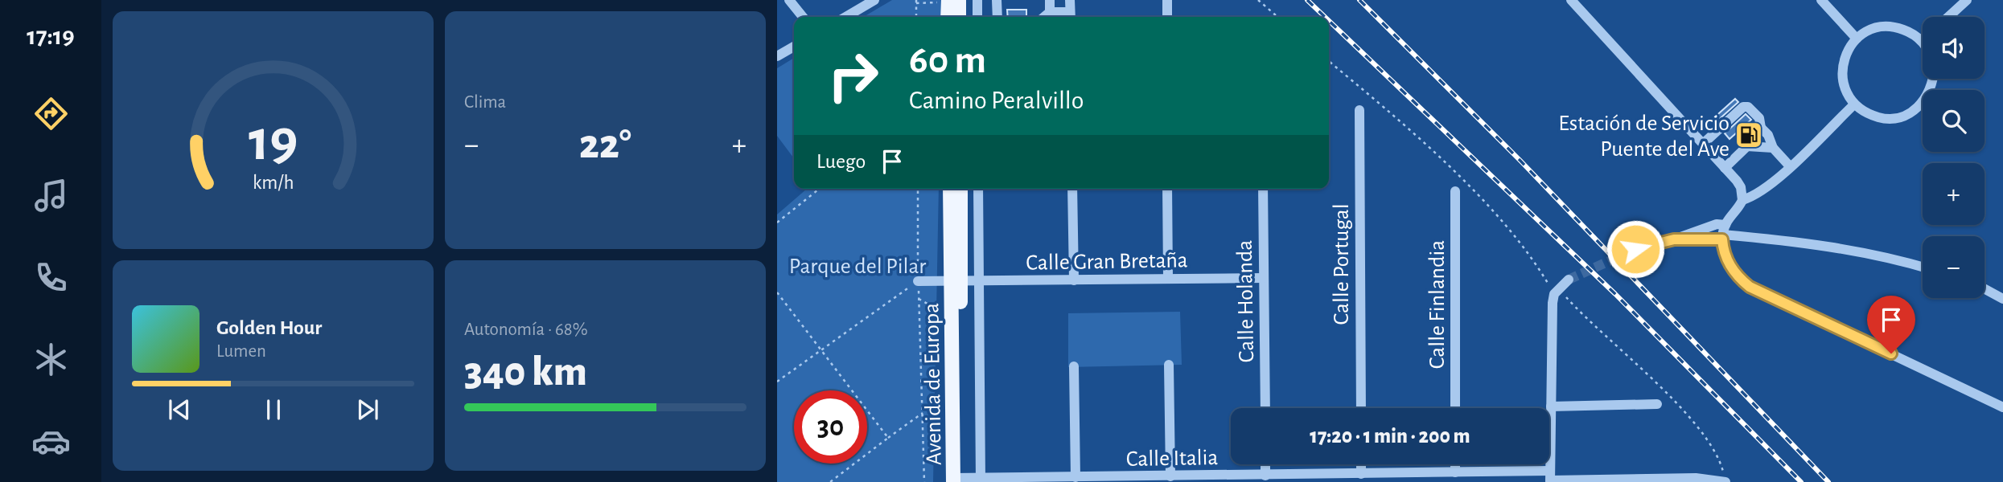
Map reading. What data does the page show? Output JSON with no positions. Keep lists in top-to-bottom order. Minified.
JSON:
{"streets":{"main road":["Avenida de Europa"],"street":["Calle Gran Bretaña","Calle Portugal","Calle Holanda","Calle Finlandia","Calle Italia"]},"crossings":[["Calle Gran Bretaña","Calle Holanda"],["Calle Gran Bretaña","Avenida de Europa"],["Avenida de Europa","Calle Italia"]],"parks":["Parque del Pilar"],"places":{"fuel station":["Estación de Servicio Puente del Ave"]},"page":{"tabs":"17:19","tile":["Clima",["Autonomía · 68%","340 km"]],"map_buttons":["+","−"],"turn":["60 m","Camino Peralvillo"],"heat":["−","22°","+"],"then":"Luego","song":["Golden Hour","Lumen"],"limit":"30","trip":"17:20 · 1 min · 200 m","gauge":["19","km/h"]}}
